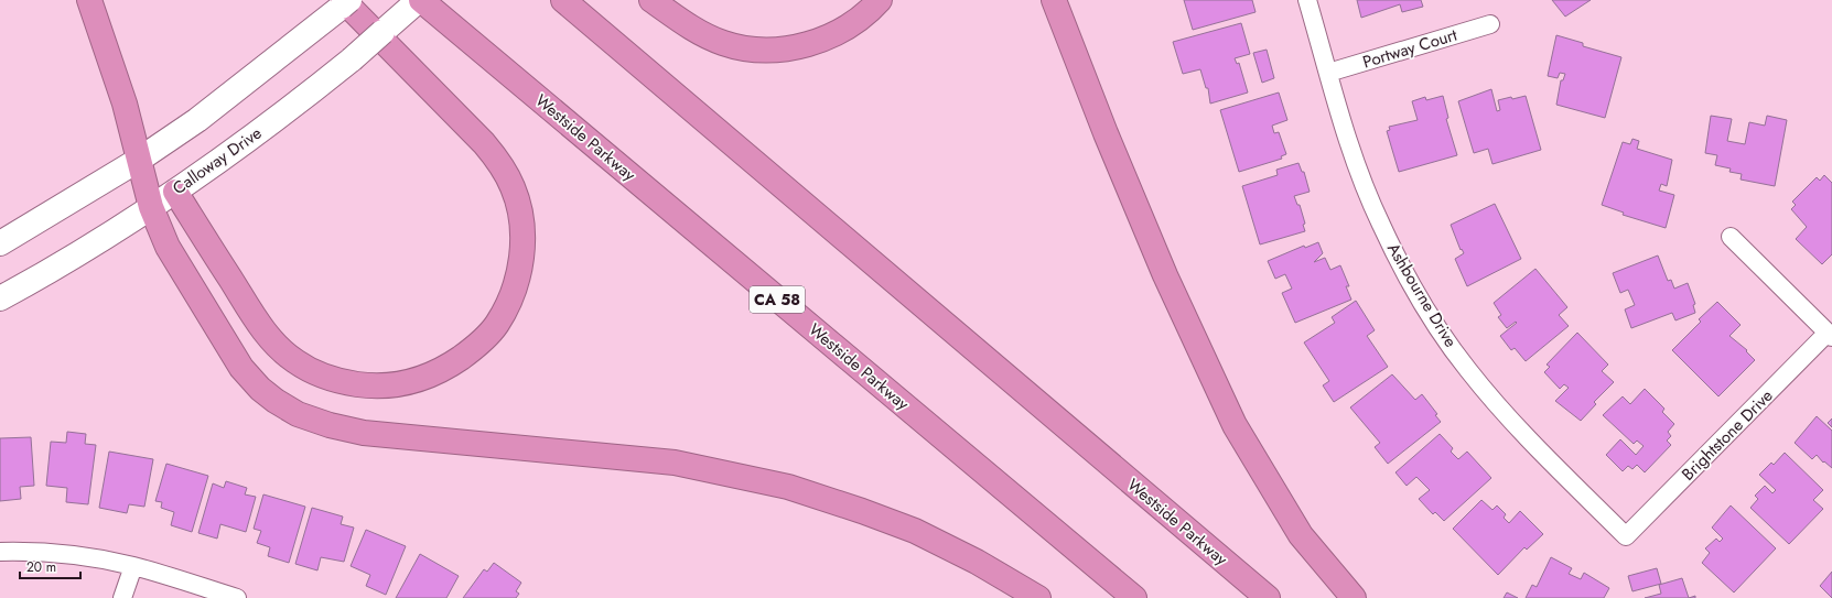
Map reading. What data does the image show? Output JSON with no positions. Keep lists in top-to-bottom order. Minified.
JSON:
{"streets":{"highway":["Westside Parkway","CA 58"],"main road":["Calloway Drive"],"street":["Portway Court","Ashbourne Drive","Brightstone Drive"]},"crossings":[["Portway Court","Ashbourne Drive"],["Westside Parkway","Calloway Drive"],["Ashbourne Drive","Brightstone Drive"]],"scale_bar":"20 m"}
